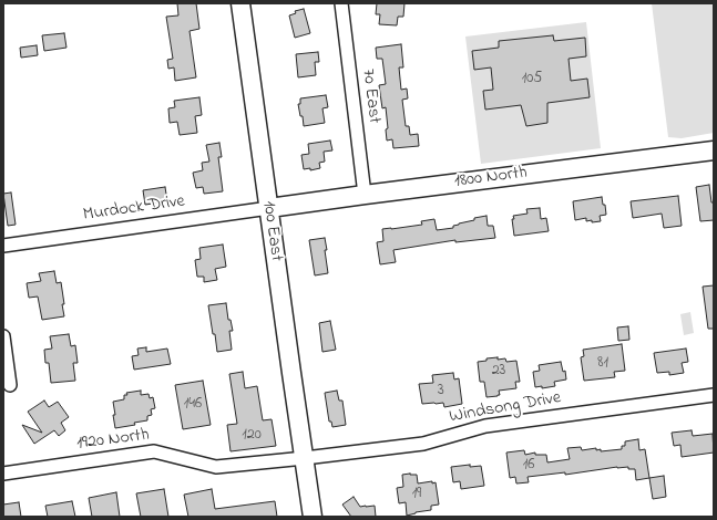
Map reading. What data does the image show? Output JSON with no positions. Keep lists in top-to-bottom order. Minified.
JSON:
{"streets":{"main road":["1800 North","100 East"],"street":["70 East","Murdock Drive","Windsong Drive","1920 North"]},"crossings":[["70 East","1800 North"],["1800 North","Murdock Drive"],["1800 North","100 East"],["Murdock Drive","100 East"],["100 East","Windsong Drive"],["100 East","1920 North"],["Windsong Drive","1920 North"]],"house_numbers":["105","81","23","3","146","120","16","19"]}
